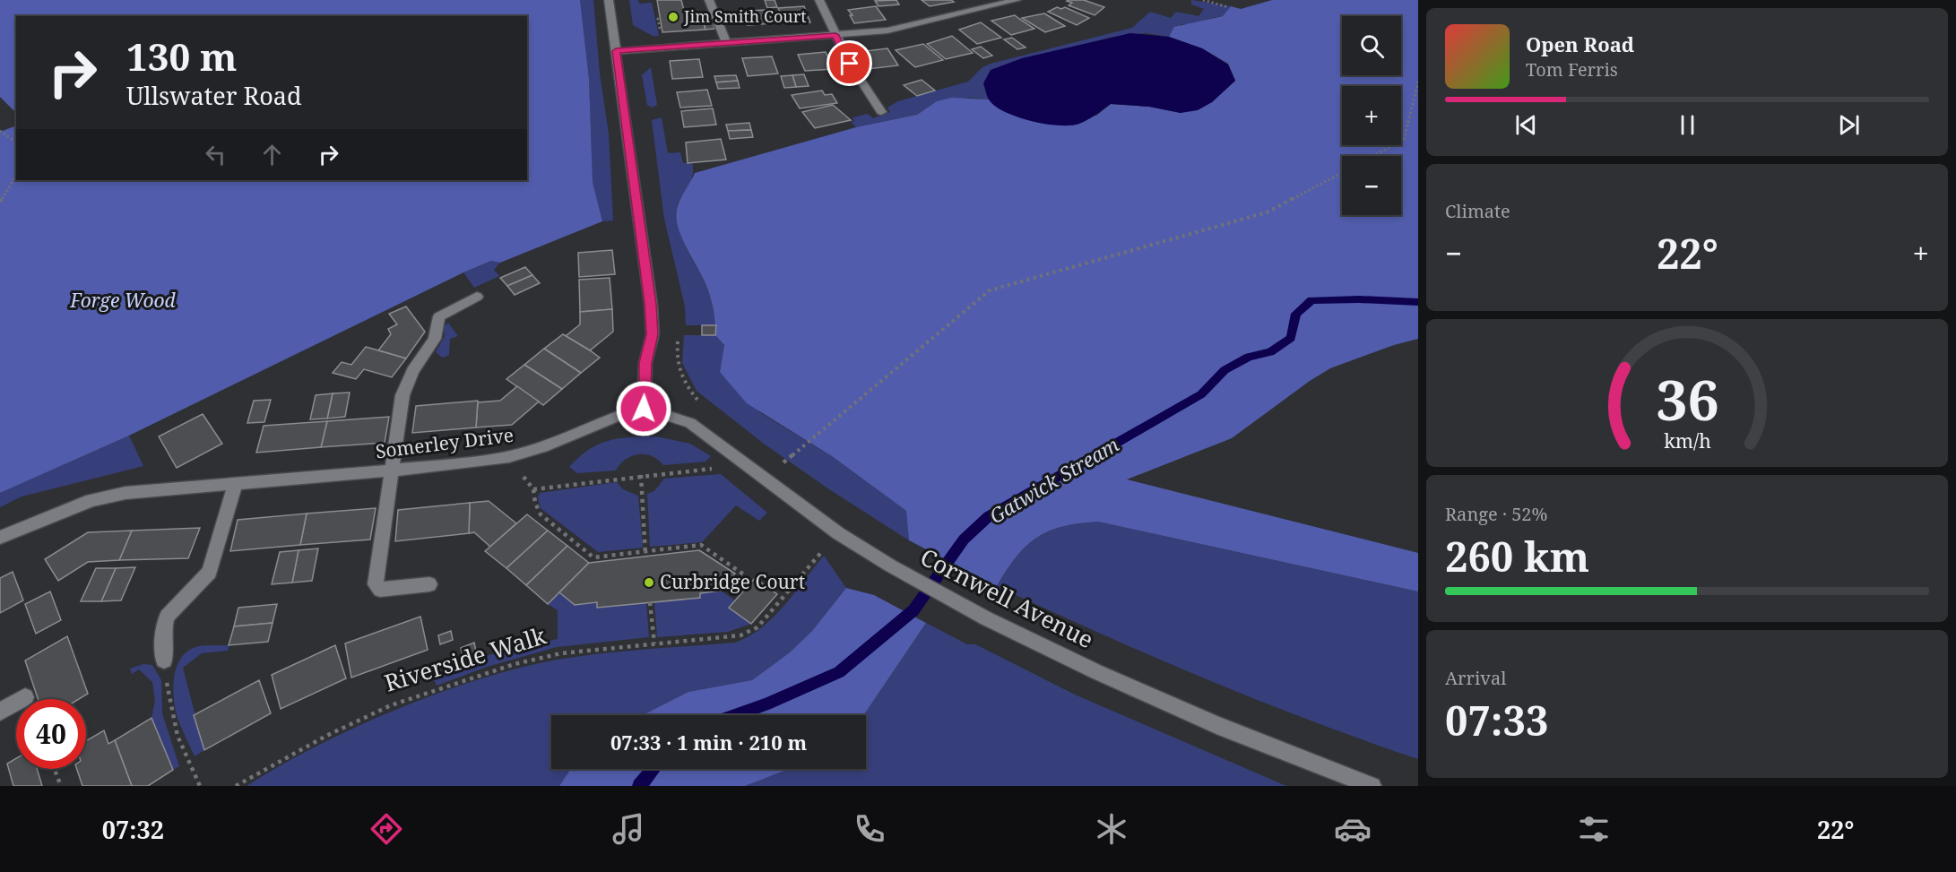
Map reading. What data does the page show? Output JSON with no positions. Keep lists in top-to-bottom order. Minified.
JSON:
{"streets":{"street":["Somerley Drive","Cornwell Avenue"],"path":["Riverside Walk"]},"crossings":[["Somerley Drive","Cornwell Avenue"],["Cornwell Avenue","Riverside Walk"]],"water":["Gatwick Stream"],"parks":["Forge Wood"],"places":["Jim Smith Court","Curbridge Court"],"page":{"map_buttons":["+","−"],"turn":["130 m","Ullswater Road"],"song":["Open Road","Tom Ferris"],"tile":["Climate",["Range · 52%","260 km"],["Arrival","07:33"]],"heat":["−","22°","+"],"limit":"40","trip":"07:33 · 1 min · 210 m","tabs":["07:32","22°"],"gauge":["36","km/h"]}}
